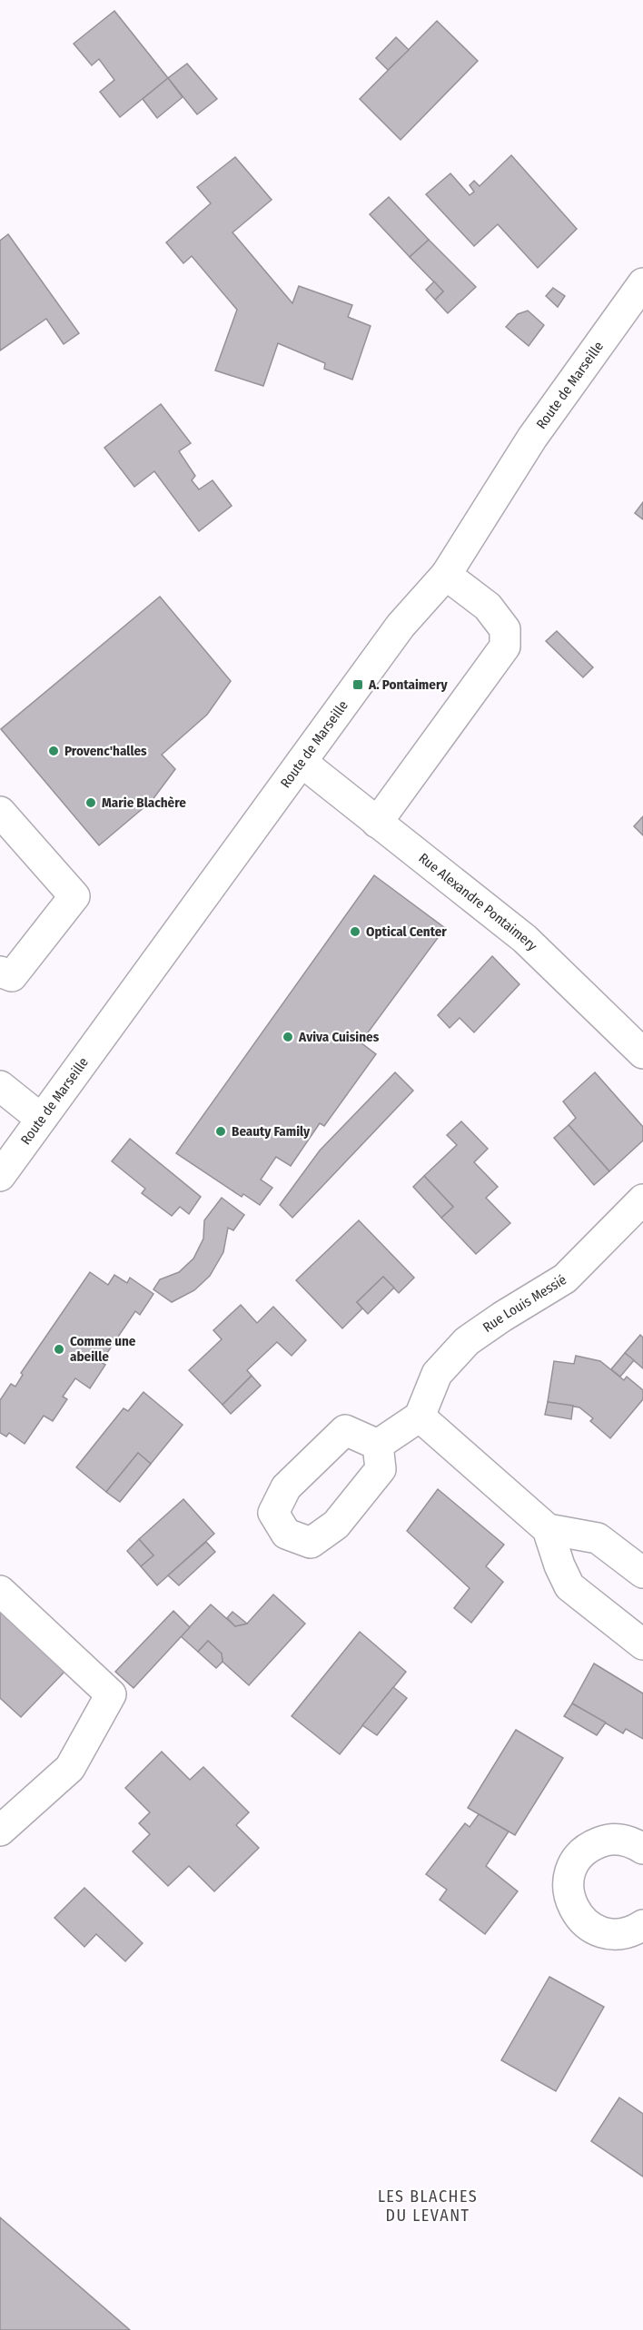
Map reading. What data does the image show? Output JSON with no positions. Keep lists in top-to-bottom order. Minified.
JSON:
{"streets":{"street":["Route de Marseille","Rue Alexandre Pontaimery","Rue Louis Messié"]},"crossings":[["Route de Marseille","Rue Alexandre Pontaimery"]],"districts":["LES BLACHES DU LEVANT"],"places":{"transit":["A. Pontaimery"],"other":["Provenc'halles","Marie Blachère","Optical Center","Aviva Cuisines","Beauty Family","Comme une abeille"]}}
